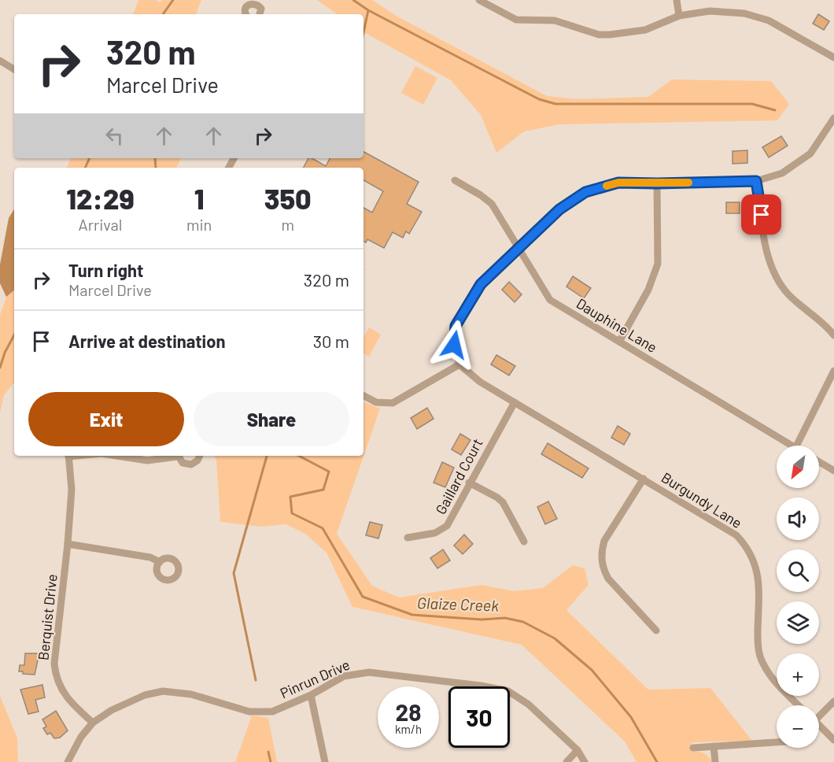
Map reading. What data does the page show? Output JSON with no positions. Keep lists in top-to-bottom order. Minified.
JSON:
{"streets":{"street":["Dauphine Lane","Gaillard Court","Burgundy Lane","Berquist Drive","Pinrun Drive"]},"crossings":[["Gaillard Court","Burgundy Lane"],["Berquist Drive","Pinrun Drive"]],"water":["Glaize Creek"],"north":"bottom left","page":{"turn":["320 m","Marcel Drive"],"eta":["12:29","Arrival","1","min","350","m"],"list":[{"name":"Turn right","note":"Marcel Drive","value":"320 m"},{"name":"Arrive at destination","value":"30 m"}],"buttons":["Exit","Share"],"map_buttons":["+","−"],"speed":"28 km/h","limit":"30"}}
